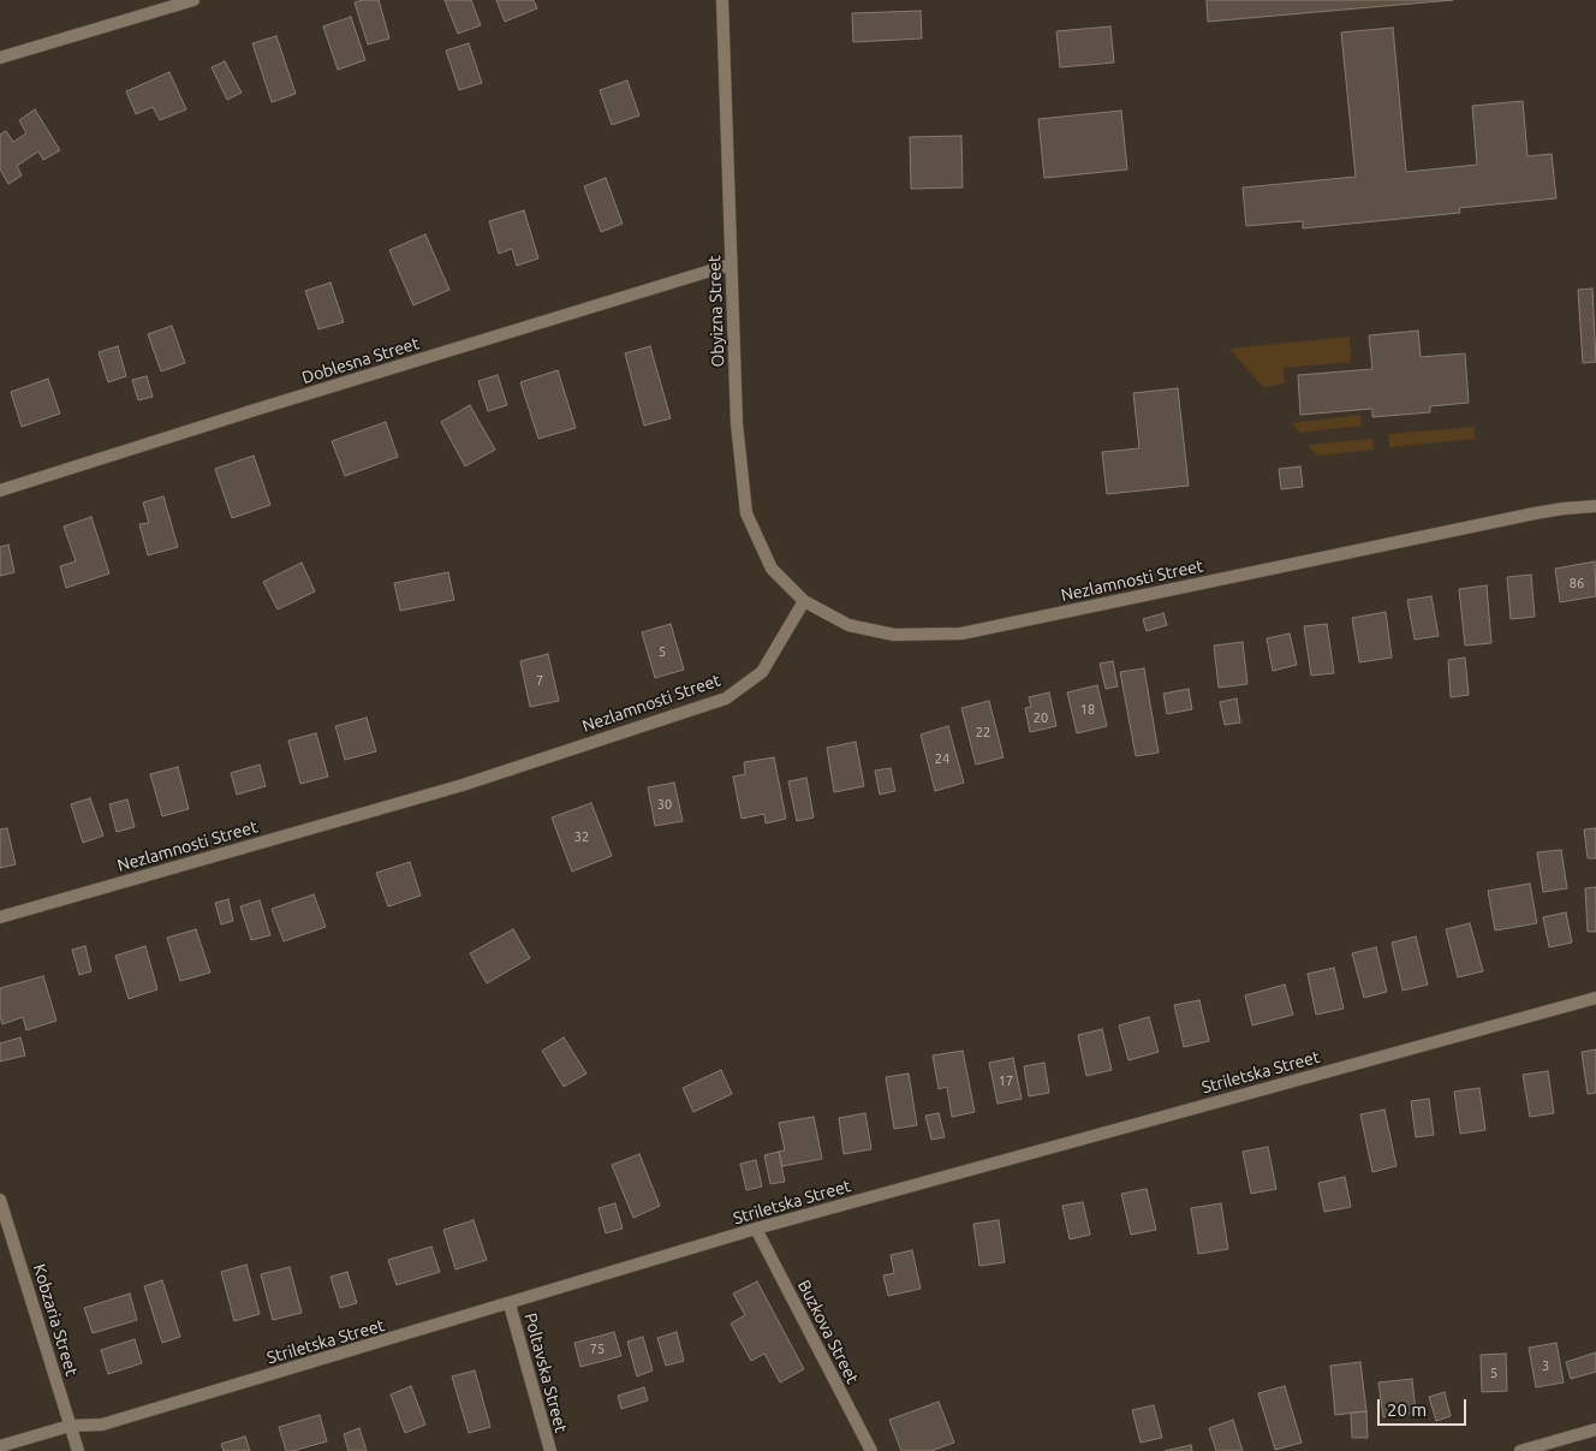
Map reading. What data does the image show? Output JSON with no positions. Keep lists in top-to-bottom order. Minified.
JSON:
{"streets":{"street":["Obyizna Street","Doblesna Street","Nezlamnosti Street","Striletska Street","Kobzaria Street","Buzkova Street","Poltavska Street"]},"crossings":[["Obyizna Street","Doblesna Street"],["Obyizna Street","Nezlamnosti Street"],["Striletska Street","Kobzaria Street"],["Striletska Street","Buzkova Street"],["Striletska Street","Poltavska Street"]],"house_numbers":["86","5","7","18","20","22","24","30","32","17","75","3","5"],"scale_bar":"20 m"}
